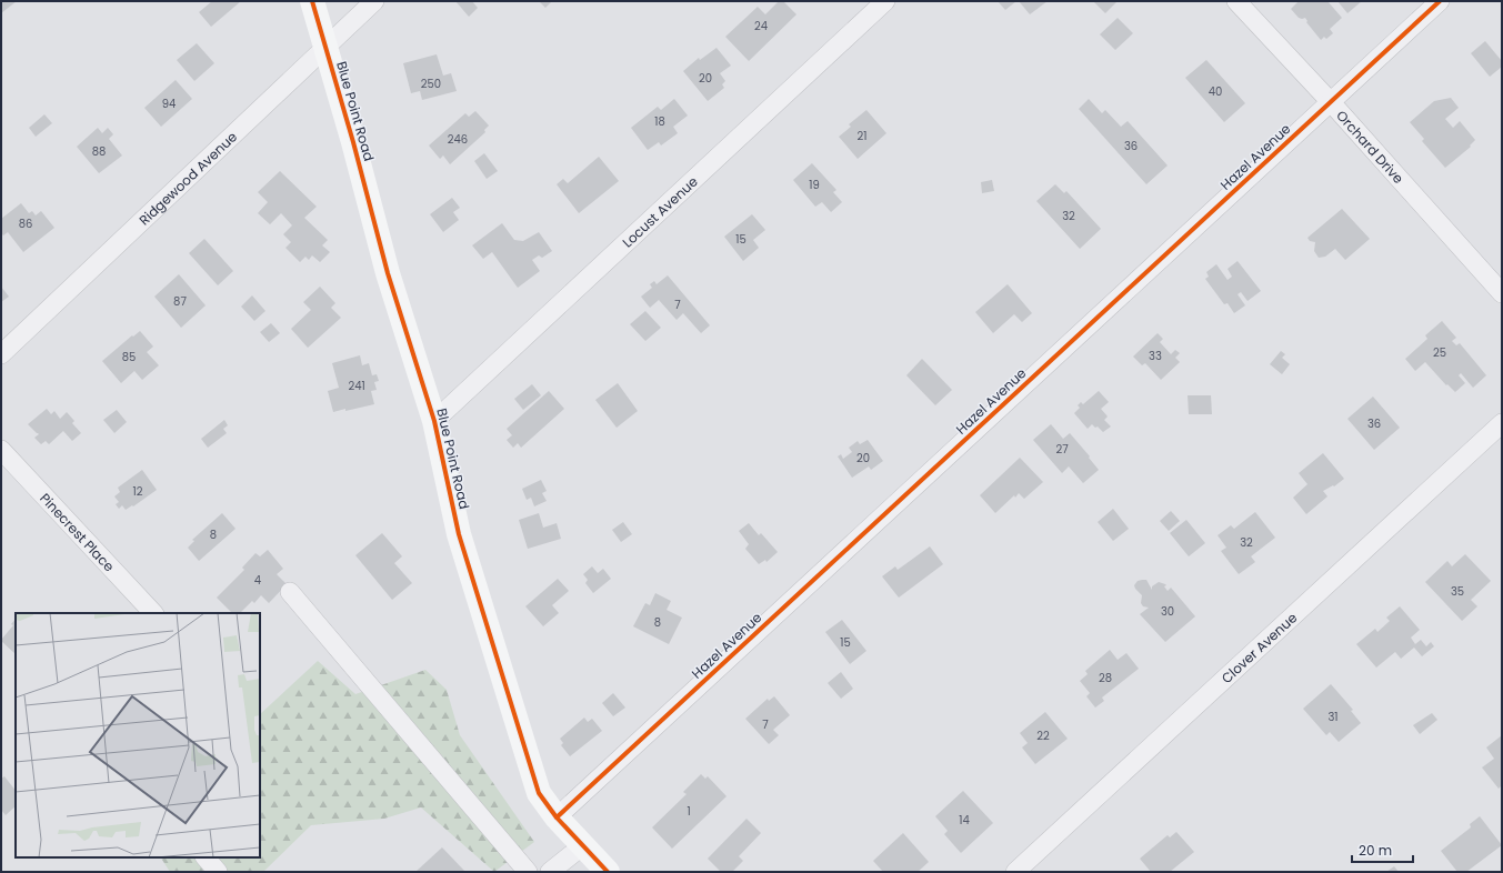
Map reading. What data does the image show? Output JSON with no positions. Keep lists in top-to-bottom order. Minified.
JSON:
{"streets":{"street":["Blue Point Road","Orchard Drive","Hazel Avenue","Ridgewood Avenue","Locust Avenue","Pinecrest Place","Clover Avenue"]},"crossings":[["Blue Point Road","Hazel Avenue"],["Blue Point Road","Ridgewood Avenue"],["Blue Point Road","Locust Avenue"],["Orchard Drive","Hazel Avenue"]],"house_numbers":["24","20","250","40","94","18","21","246","36","88","19","32","86","15","87","7","25","33","85","241","36","27","20","12","8","32","4","35","30","8","15","28","31","7","22","1","14"],"scale_bar":"20 m"}
